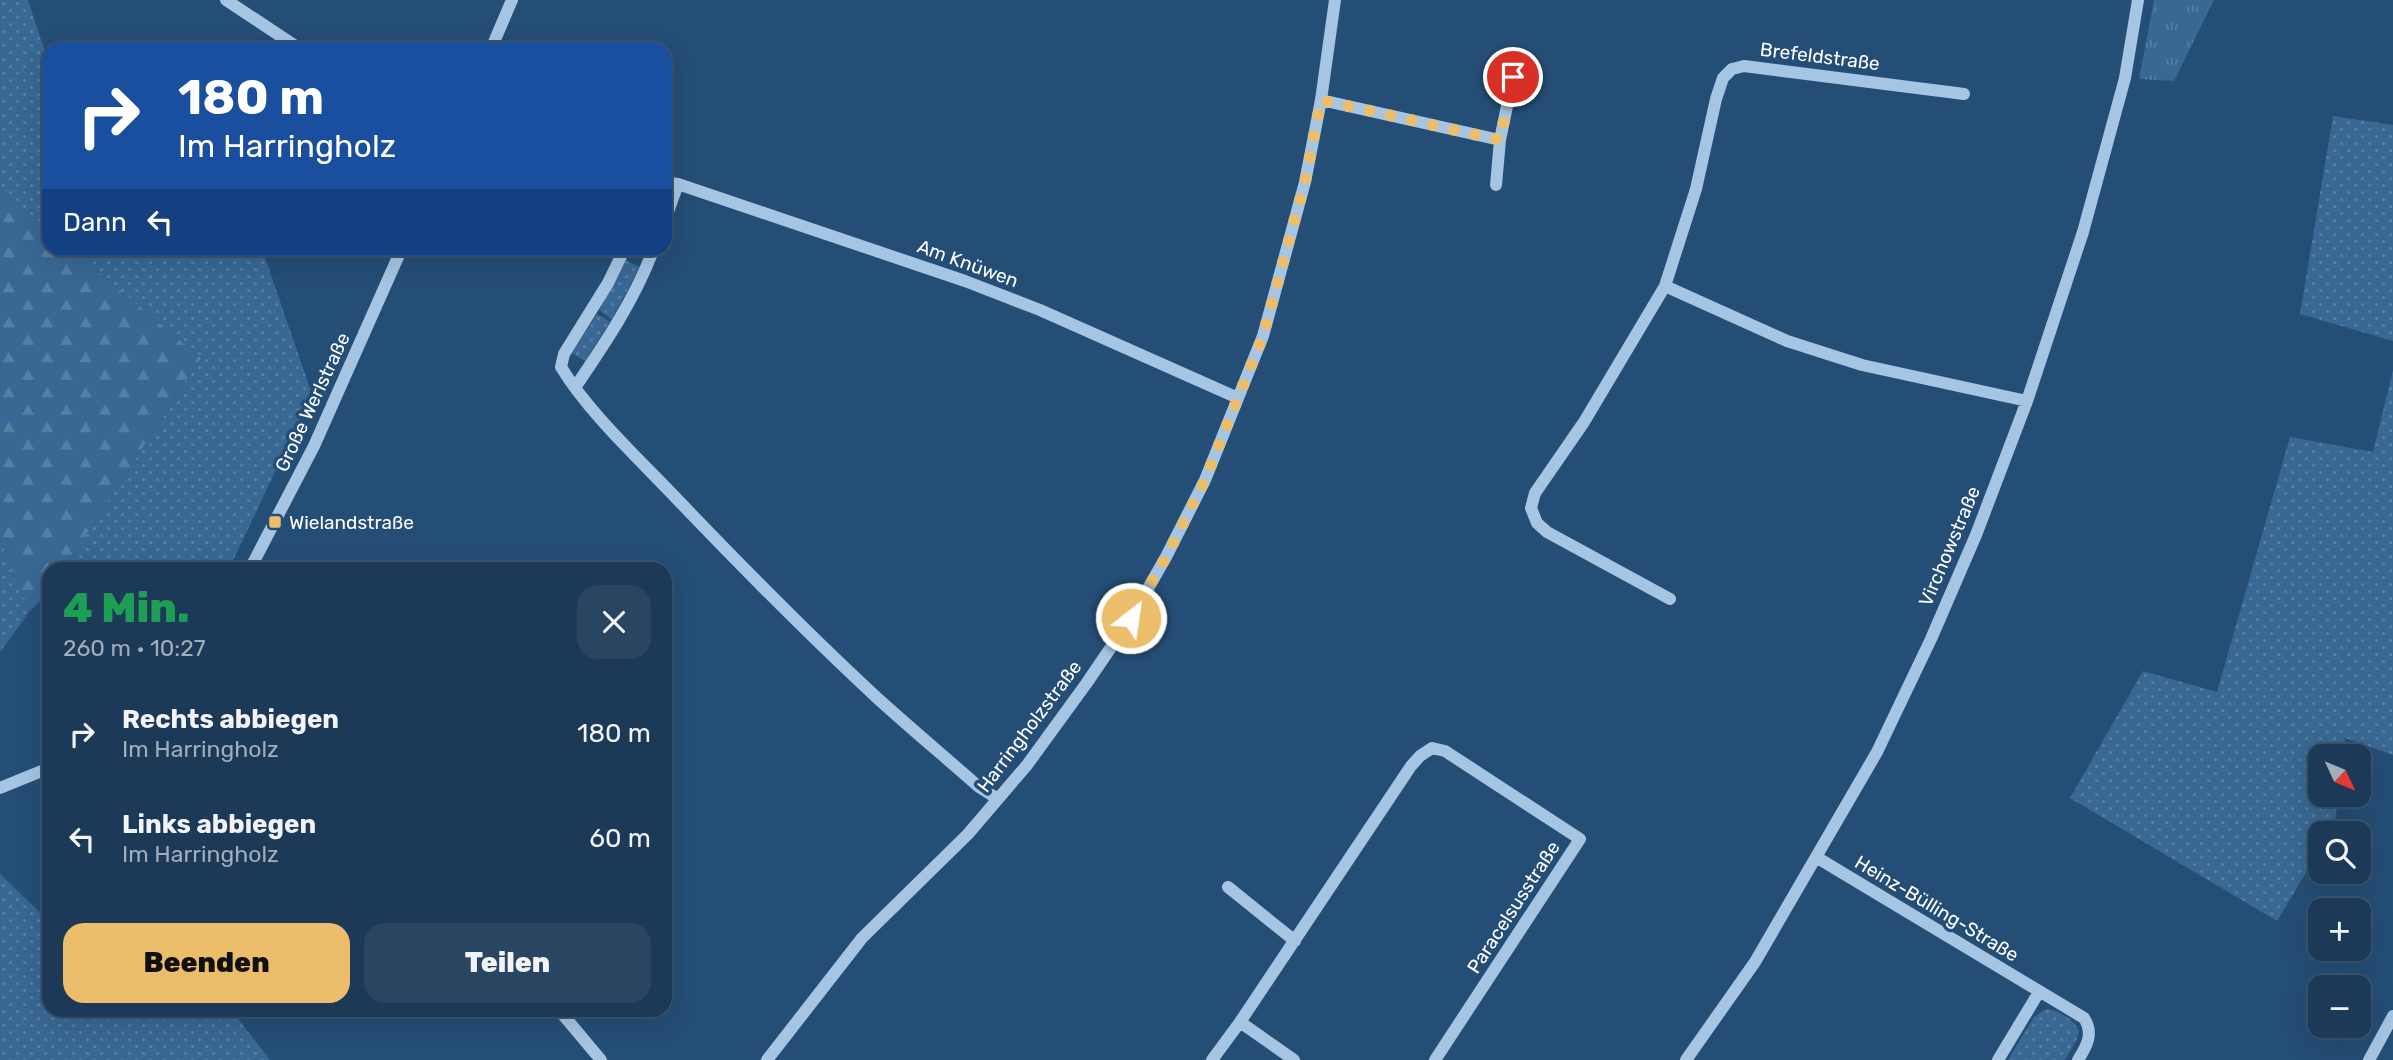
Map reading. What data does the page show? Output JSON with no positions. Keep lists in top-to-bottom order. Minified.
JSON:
{"streets":{"street":["Brefeldstraße","Am Knüwen","Große Werlstraße","Virchowstraße","Harringholzstraße","Paracelsusstraße","Heinz-Bülling-Straße"]},"crossings":[["Am Knüwen","Harringholzstraße"],["Virchowstraße","Heinz-Bülling-Straße"]],"places":{"transit":["Wielandstraße"]},"north":"bottom right","page":{"turn":["180 m","Im Harringholz"],"then":"Dann","heading":["4 Min.","260 m · 10:27"],"list":[{"name":"Rechts abbiegen","note":"Im Harringholz","value":"180 m"},{"name":"Links abbiegen","note":"Im Harringholz","value":"60 m"}],"map_buttons":["+","−"],"buttons":["Beenden","Teilen"]}}
